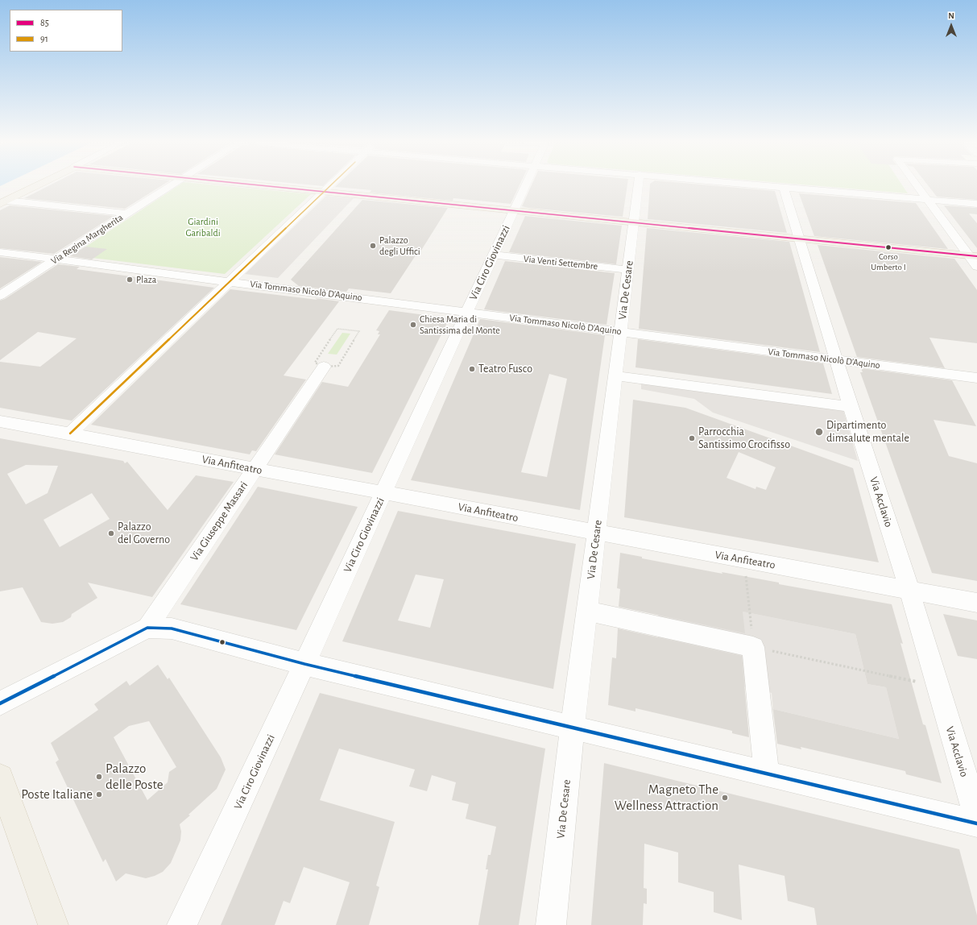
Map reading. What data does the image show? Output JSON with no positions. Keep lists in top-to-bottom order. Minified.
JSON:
{"streets":{"street":["Via Regina Margherita","Via Ciro Giovinazzi","Via Venti Settembre","Via De Cesare","Via Tommaso Nicolò D'Aquino","Via Anfiteatro","Via Acclavio","Via Giuseppe Massari"]},"crossings":[["Via Regina Margherita","Via Tommaso Nicolò D'Aquino"],["Via Ciro Giovinazzi","Via Venti Settembre"],["Via Ciro Giovinazzi","Via Tommaso Nicolò D'Aquino"],["Via Ciro Giovinazzi","Via Anfiteatro"],["Via Venti Settembre","Via De Cesare"],["Via De Cesare","Via Tommaso Nicolò D'Aquino"],["Via De Cesare","Via Anfiteatro"],["Via Tommaso Nicolò D'Aquino","Via Acclavio"],["Via Anfiteatro","Via Acclavio"],["Via Anfiteatro","Via Giuseppe Massari"]],"parks":["Giardini Garibaldi"],"places":["Palazzo degli Uffici","Corso Umberto I","Plaza","Chiesa Maria di Santissima del Monte","Teatro Fusco","Dipartimento dimsalute mentale","Parrocchia Santissimo Crocifisso","Palazzo del Governo","Palazzo delle Poste","Poste Italiane","Magneto The Wellness Attraction"],"lines":["transit line 85","transit line 91"],"legend":["85","91"],"north":"top"}
